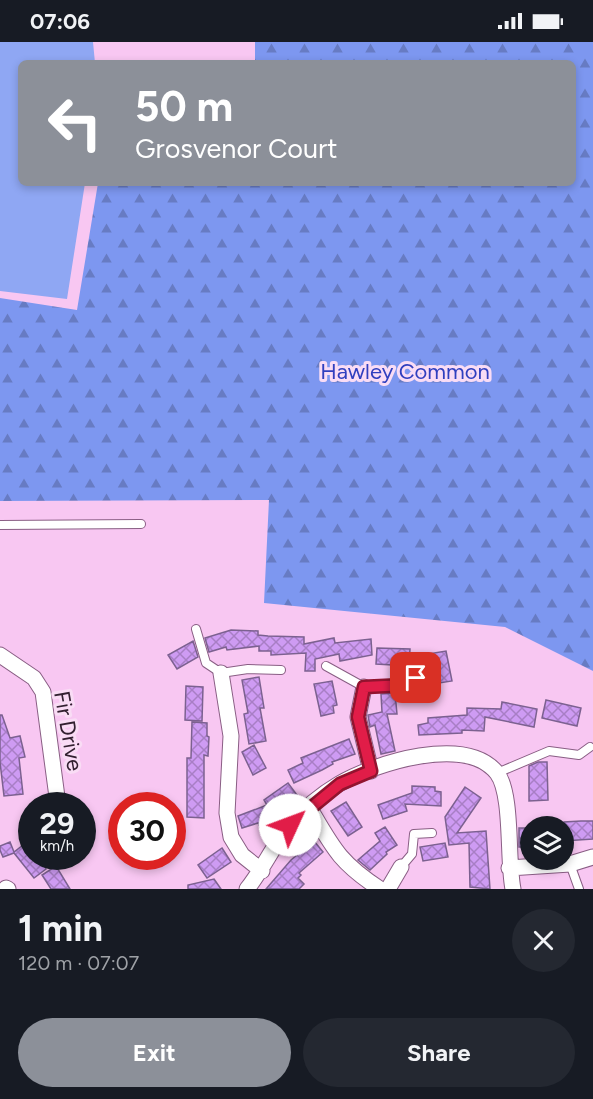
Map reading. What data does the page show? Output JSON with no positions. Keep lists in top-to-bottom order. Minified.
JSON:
{"streets":{"street":["Fir Drive"]},"parks":["Hawley Common"],"page":{"status":"07:06","turn":["50 m","Grosvenor Court"],"speed":"29 km/h","limit":"30","heading":["1 min","120 m · 07:07"],"buttons":["Exit","Share"]}}
